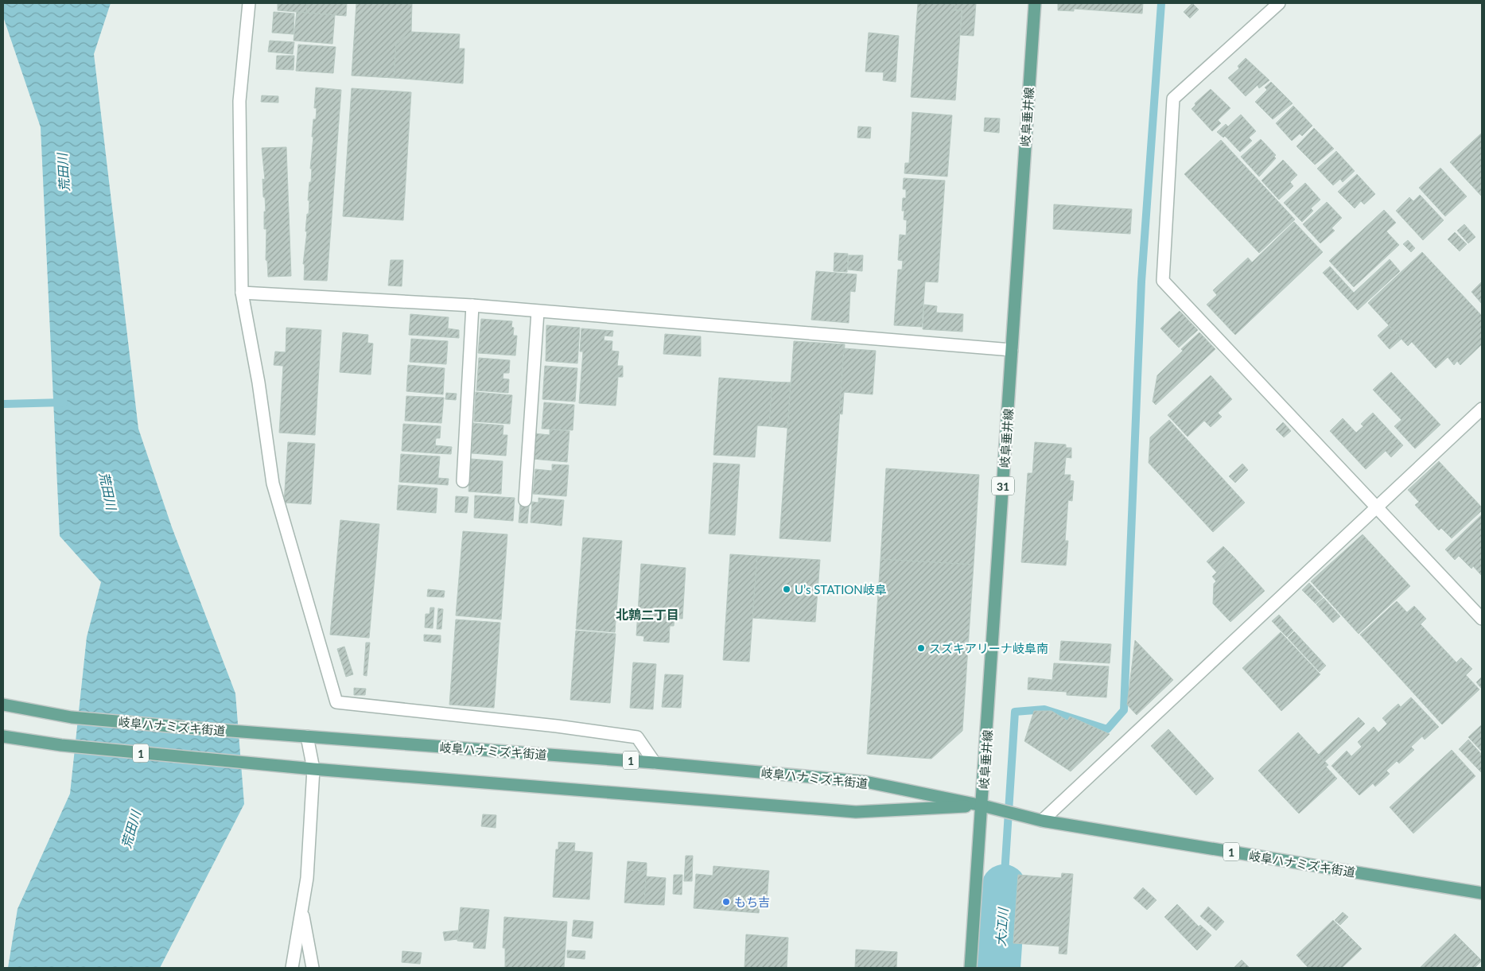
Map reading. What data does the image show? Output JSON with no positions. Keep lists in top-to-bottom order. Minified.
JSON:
{"streets":{"main road":["岐阜垂井線","31","岐阜ハナミズキ街道","1"]},"crossings":[["岐阜垂井線","岐阜ハナミズキ街道"]],"districts":["北鶉二丁目"],"water":["荒田川","大江川"],"places":["U’s STATION岐阜","スズキアリーナ岐阜南","もち吉"]}
